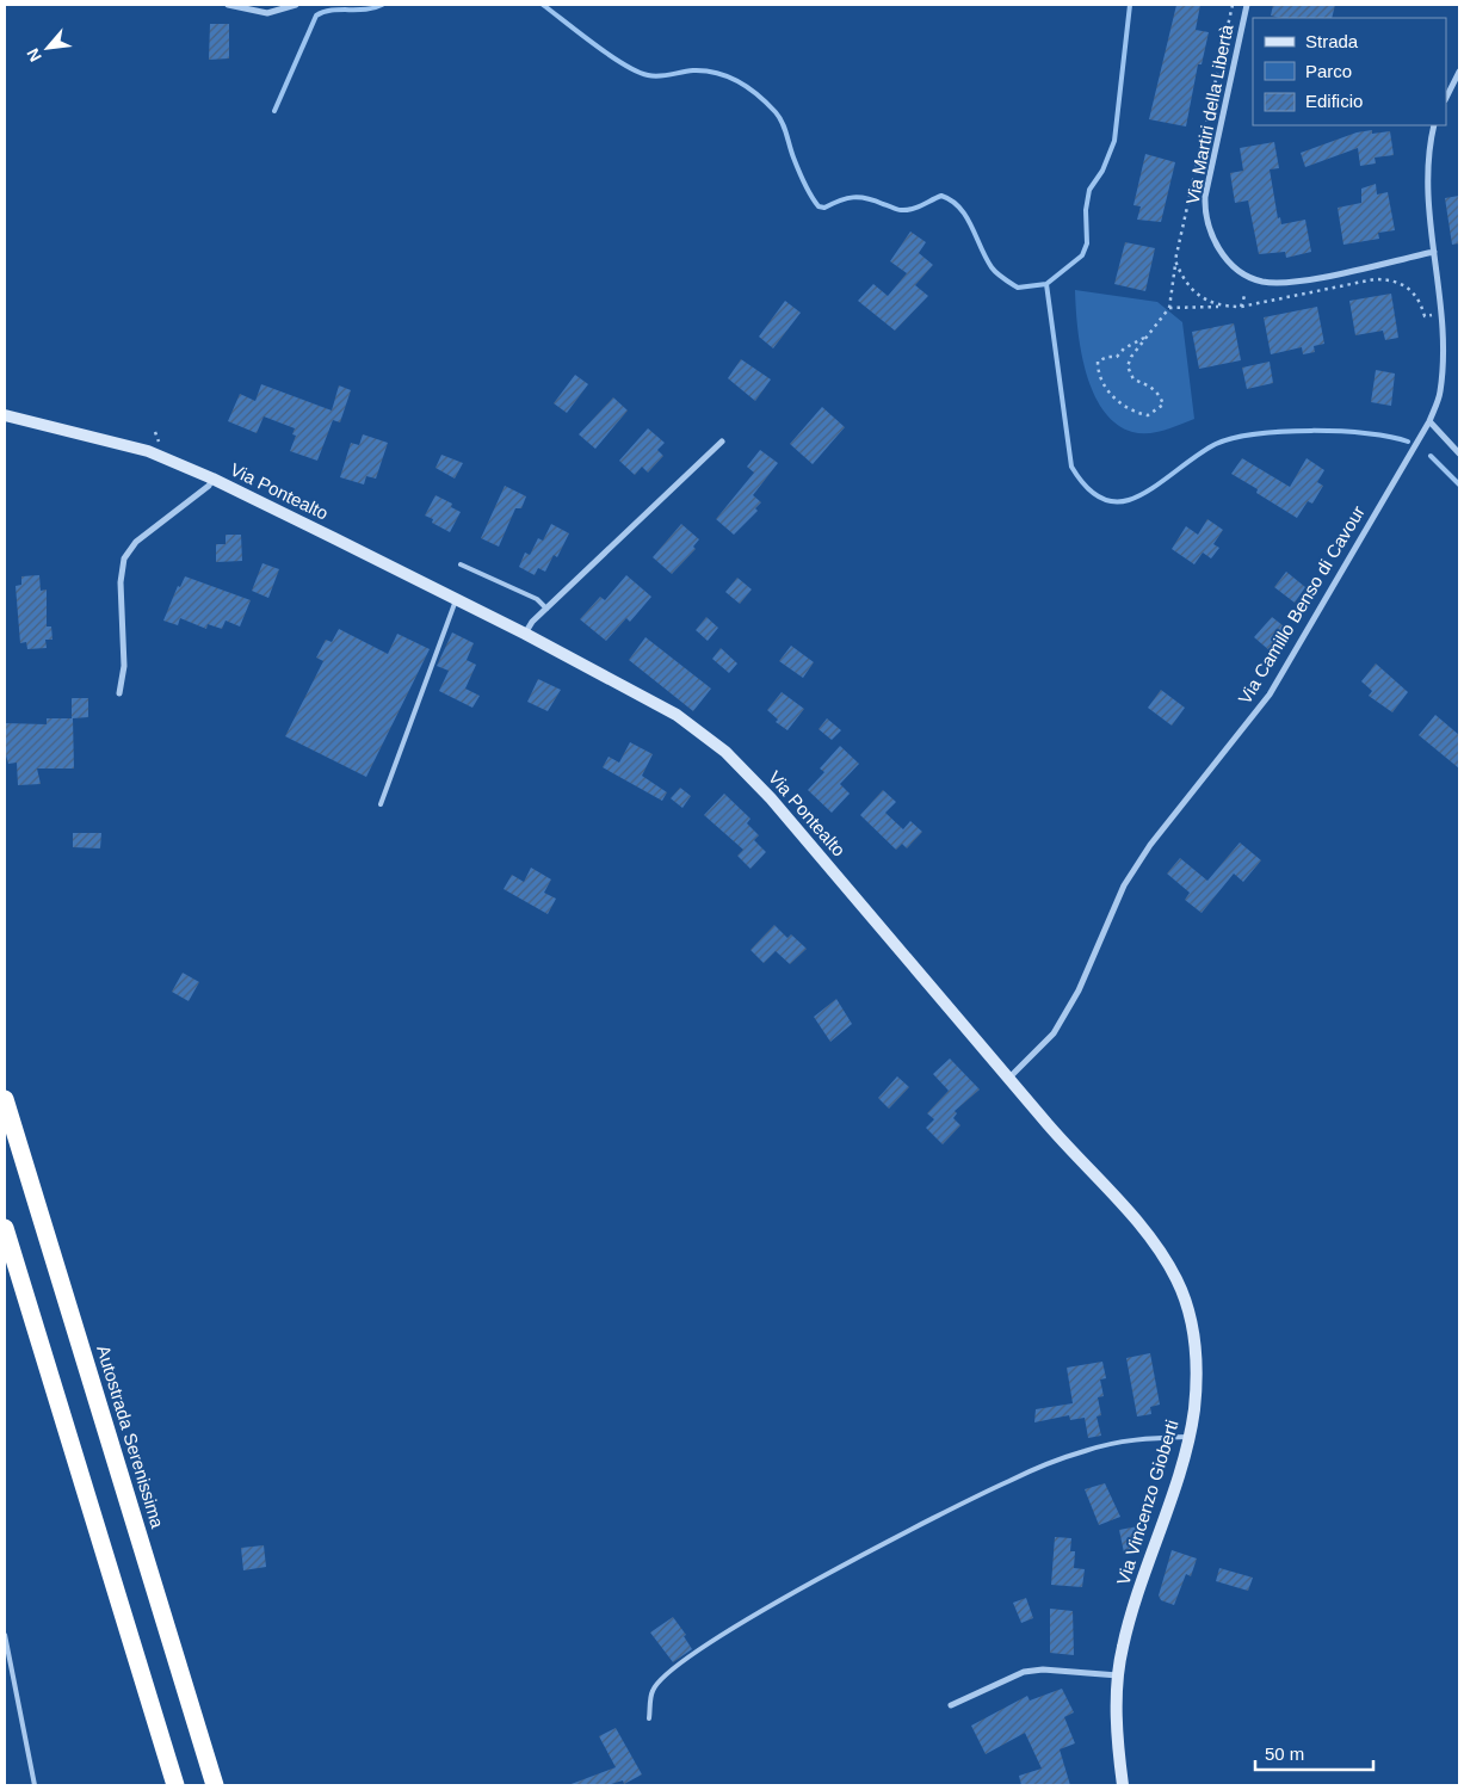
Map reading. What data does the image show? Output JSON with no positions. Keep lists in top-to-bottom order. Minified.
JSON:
{"streets":{"highway":["Autostrada Serenissima"],"street":["Via Martiri della Libertà","Via Pontealto","Via Camillo Benso di Cavour","Via Vincenzo Gioberti"]},"crossings":[["Via Martiri della Libertà","Via Camillo Benso di Cavour"],["Via Pontealto","Via Camillo Benso di Cavour"],["Via Pontealto","Via Vincenzo Gioberti"],["Via Camillo Benso di Cavour","Via Vincenzo Gioberti"]],"legend":["Strada","Parco","Edificio"],"scale_bar":"50 m","north":"bottom left"}
